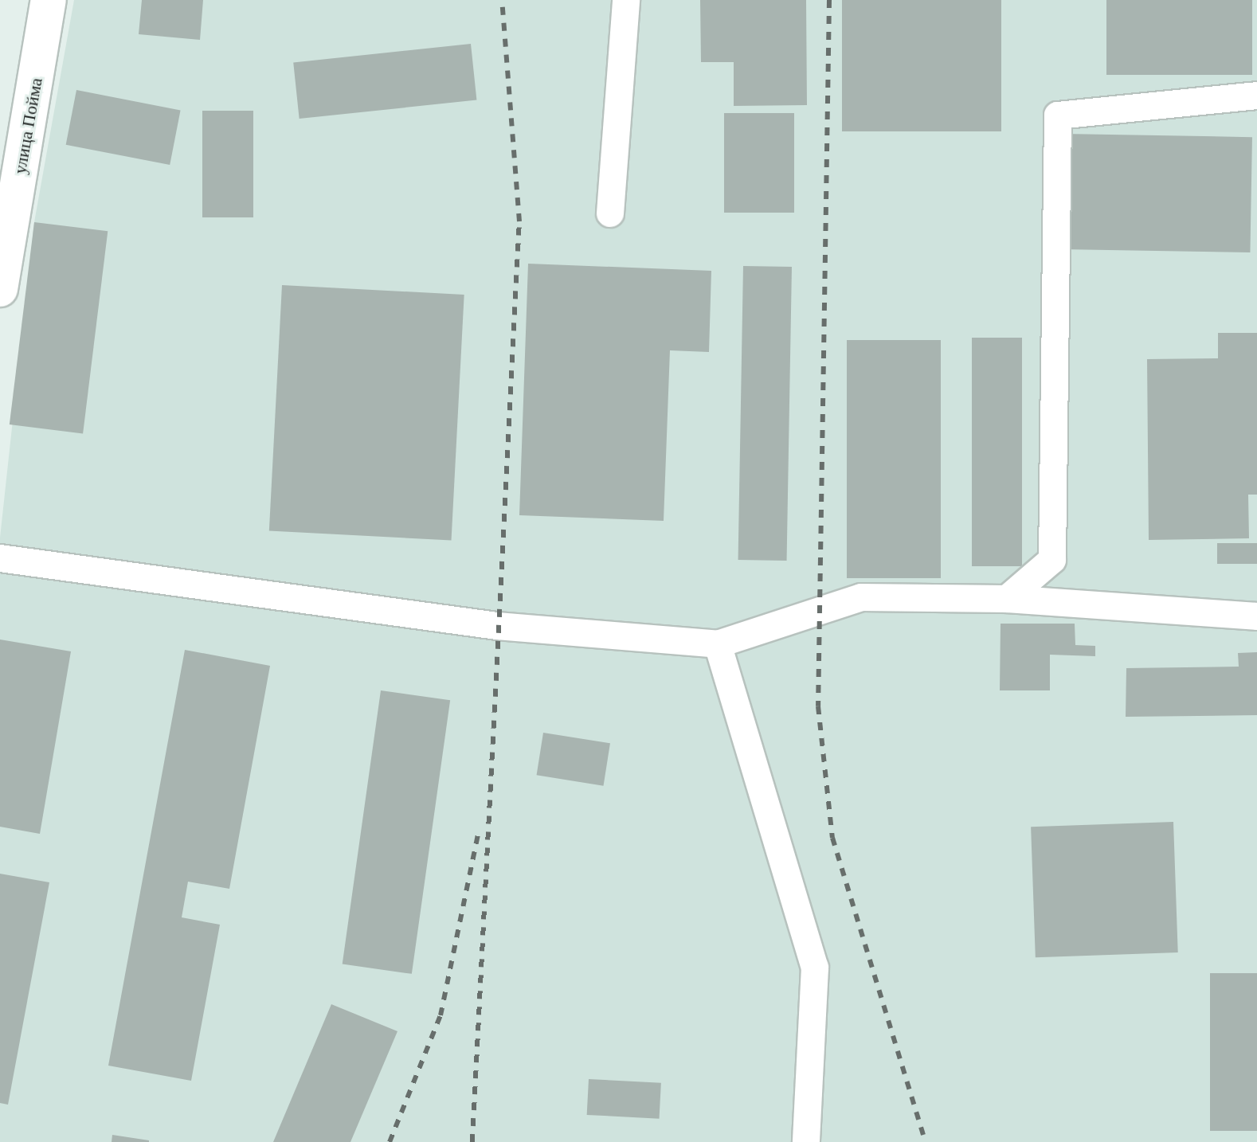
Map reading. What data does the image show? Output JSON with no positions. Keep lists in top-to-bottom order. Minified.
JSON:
{"streets":{"main road":["улица Пойма"]}}
